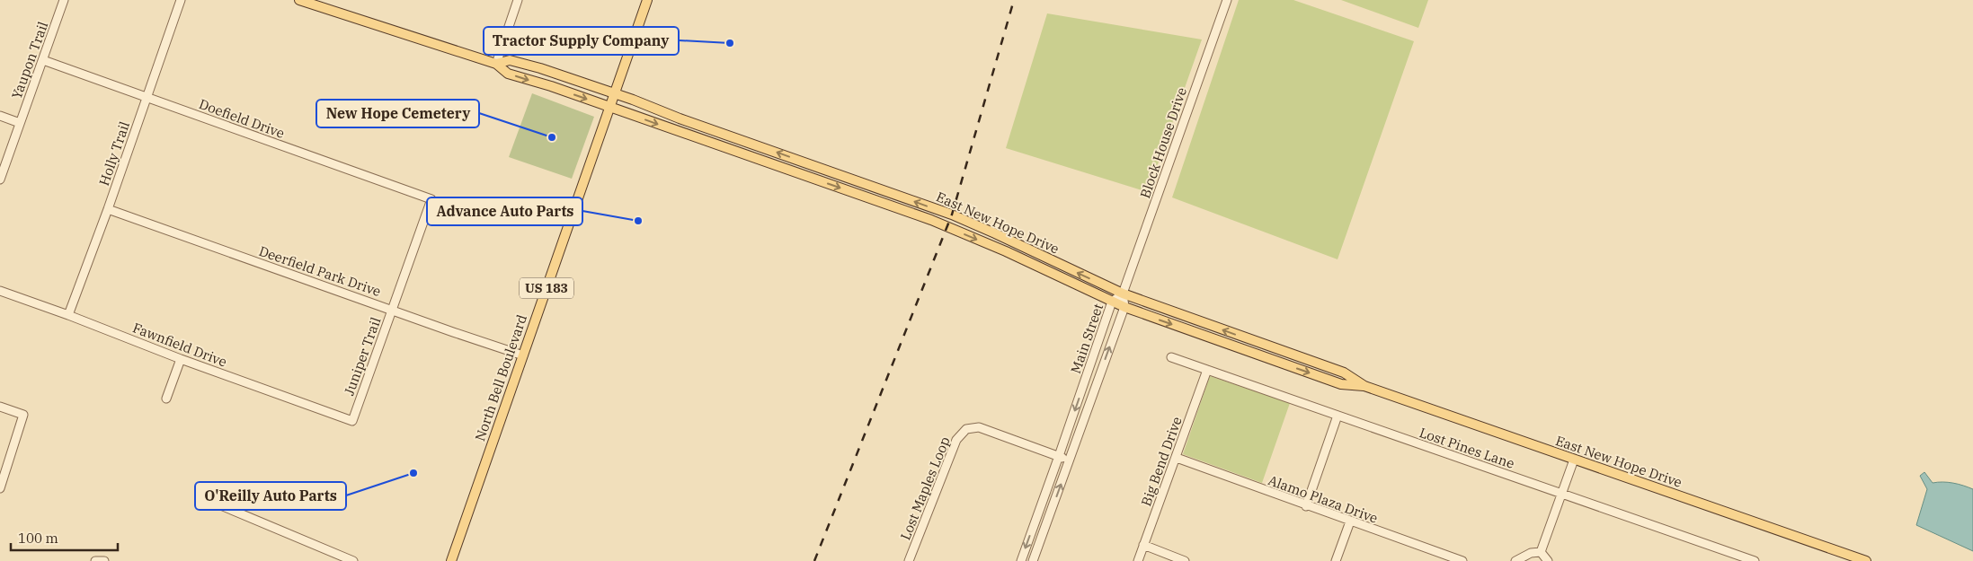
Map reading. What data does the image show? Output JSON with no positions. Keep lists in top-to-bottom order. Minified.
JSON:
{"streets":{"main road":["East New Hope Drive","US 183","North Bell Boulevard"],"street":["Yaupon Trail","Doefield Drive","Block House Drive","Holly Trail","Deerfield Park Drive","Main Street","Fawnfield Drive","Juniper Trail","Lost Pines Lane","Big Bend Drive","Lost Maples Loop","Alamo Plaza Drive"]},"crossings":[["Yaupon Trail","Doefield Drive"],["Doefield Drive","Holly Trail"],["Doefield Drive","Juniper Trail"],["Block House Drive","East New Hope Drive"],["Block House Drive","Main Street"],["Holly Trail","Deerfield Park Drive"],["Holly Trail","Fawnfield Drive"],["East New Hope Drive","Main Street"],["East New Hope Drive","North Bell Boulevard"],["Deerfield Park Drive","Juniper Trail"],["Deerfield Park Drive","North Bell Boulevard"],["Main Street","Lost Maples Loop"],["Fawnfield Drive","Juniper Trail"],["Lost Pines Lane","Big Bend Drive"],["Big Bend Drive","Alamo Plaza Drive"]],"places":["Tractor Supply Company","New Hope Cemetery","Advance Auto Parts","O'Reilly Auto Parts"],"scale_bar":"100 m"}
